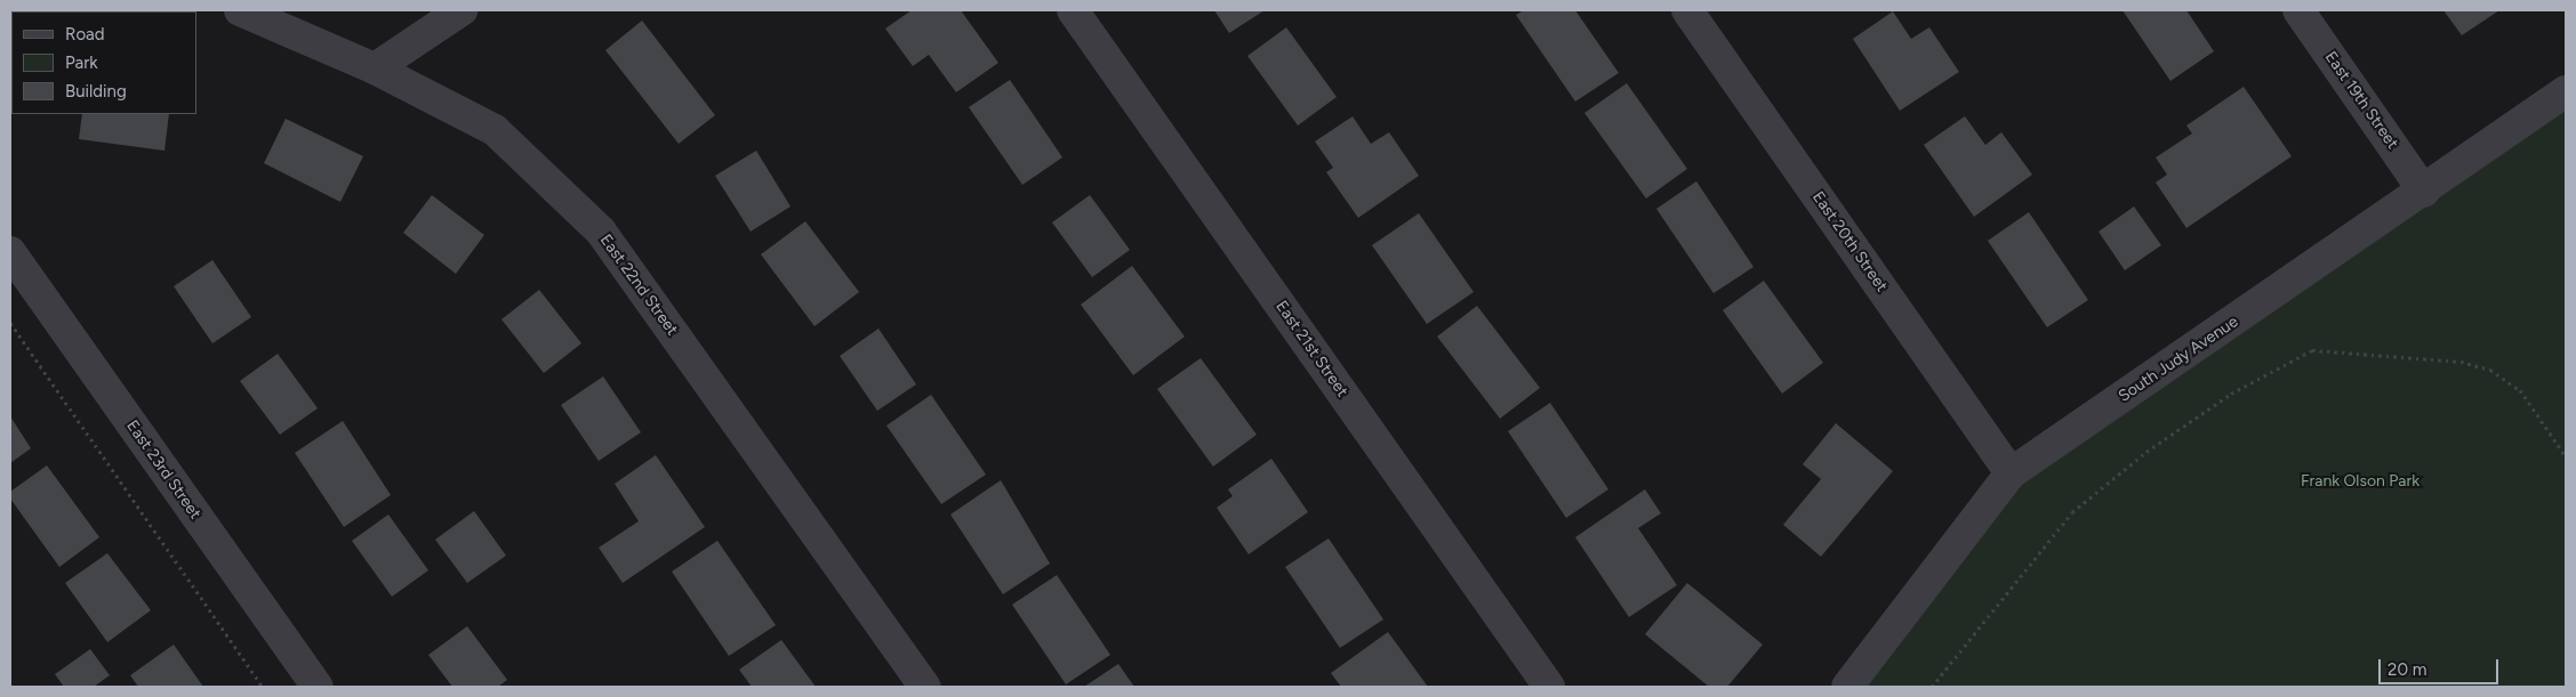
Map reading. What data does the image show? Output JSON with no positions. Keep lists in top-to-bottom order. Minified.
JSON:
{"streets":{"street":["East 19th Street","East 20th Street","East 22nd Street","East 21st Street","South Judy Avenue","East 23rd Street"]},"crossings":[["East 19th Street","South Judy Avenue"],["East 20th Street","South Judy Avenue"]],"parks":["Frank Olson Park"],"legend":["Road","Park","Building"],"scale_bar":"20 m"}
